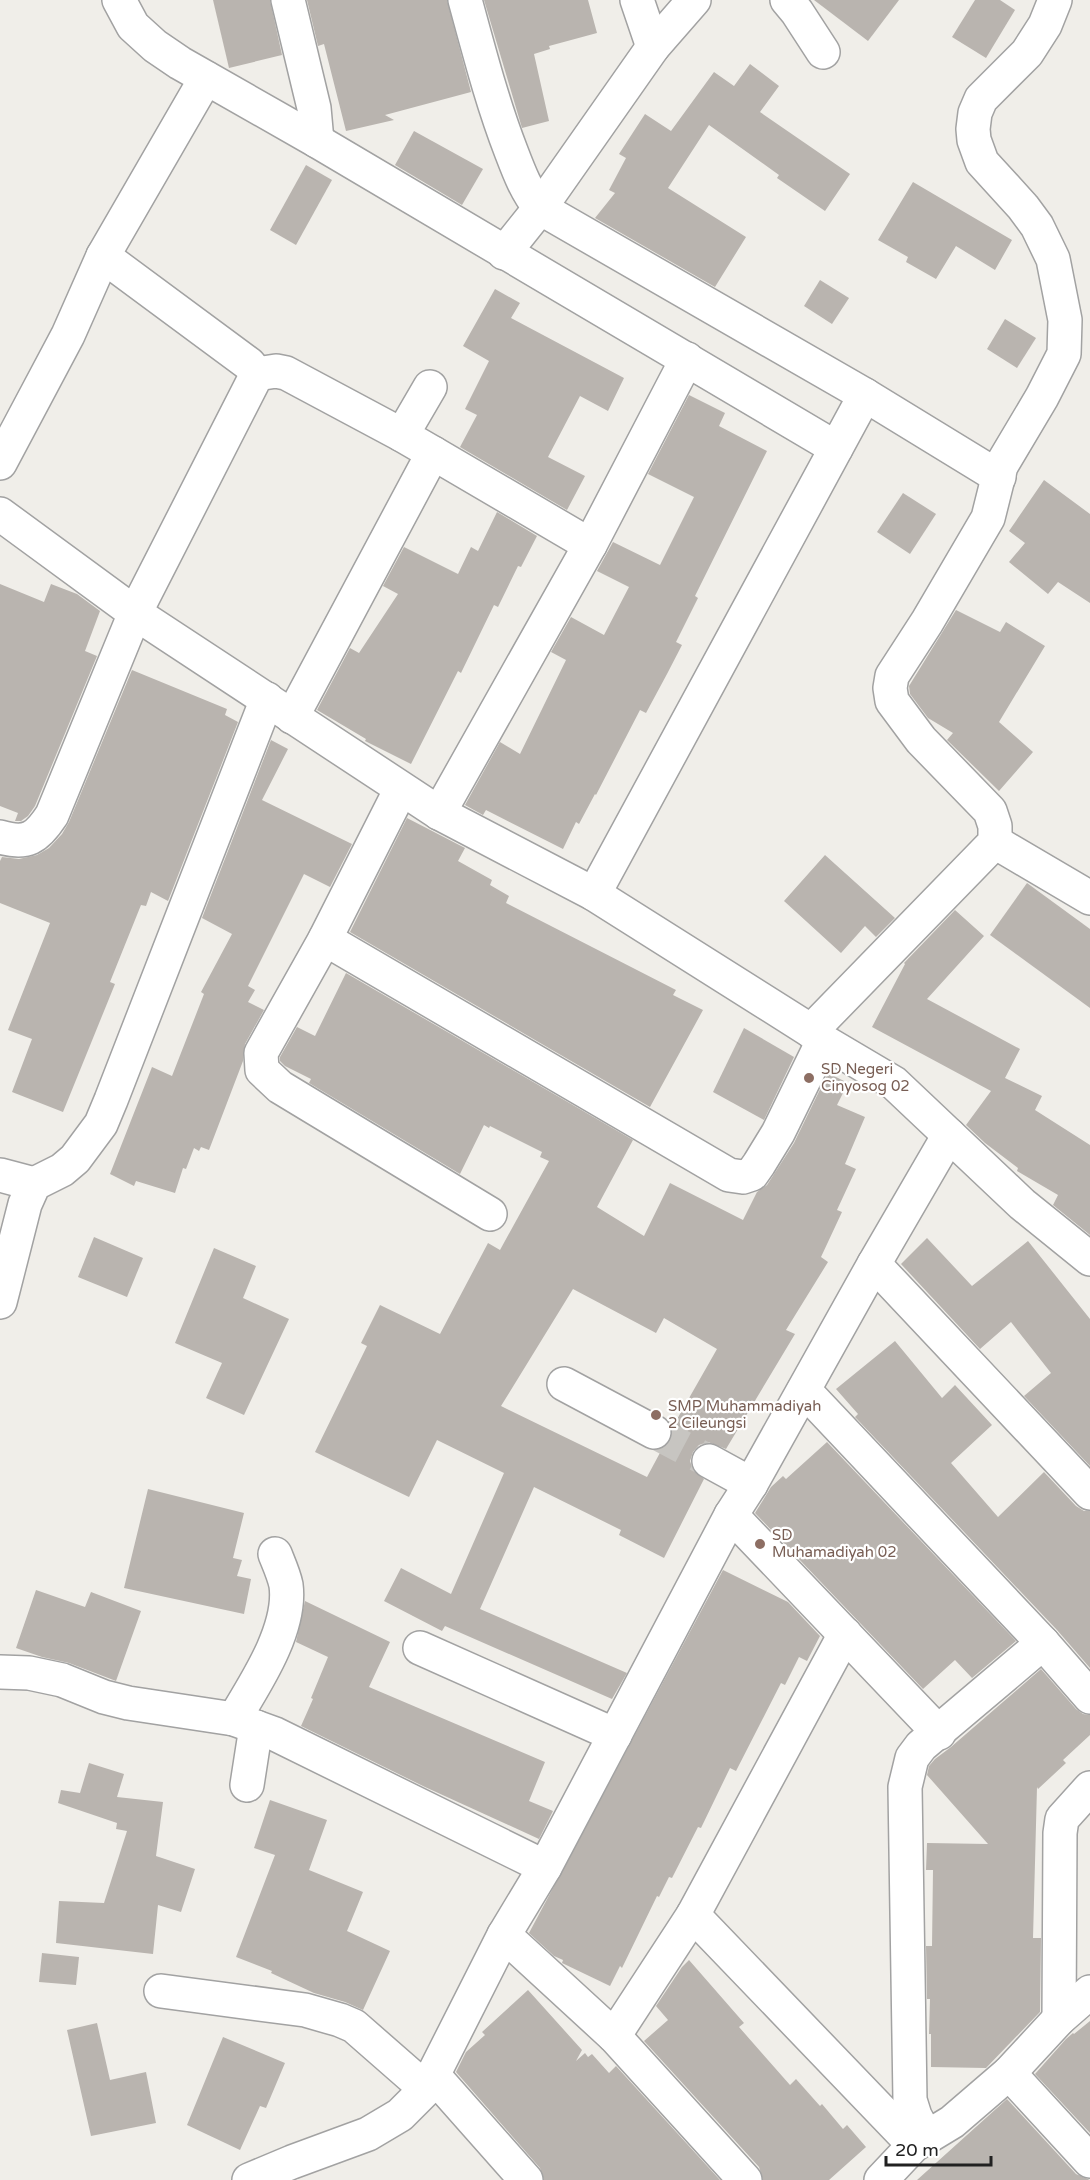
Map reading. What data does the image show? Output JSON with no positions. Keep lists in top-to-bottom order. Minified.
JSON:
{"places":["SD Negeri Cinyosog 02","SMP Muhammadiyah 2 Cileungsi","SD Muhamadiyah 02"],"scale_bar":"20 m"}
